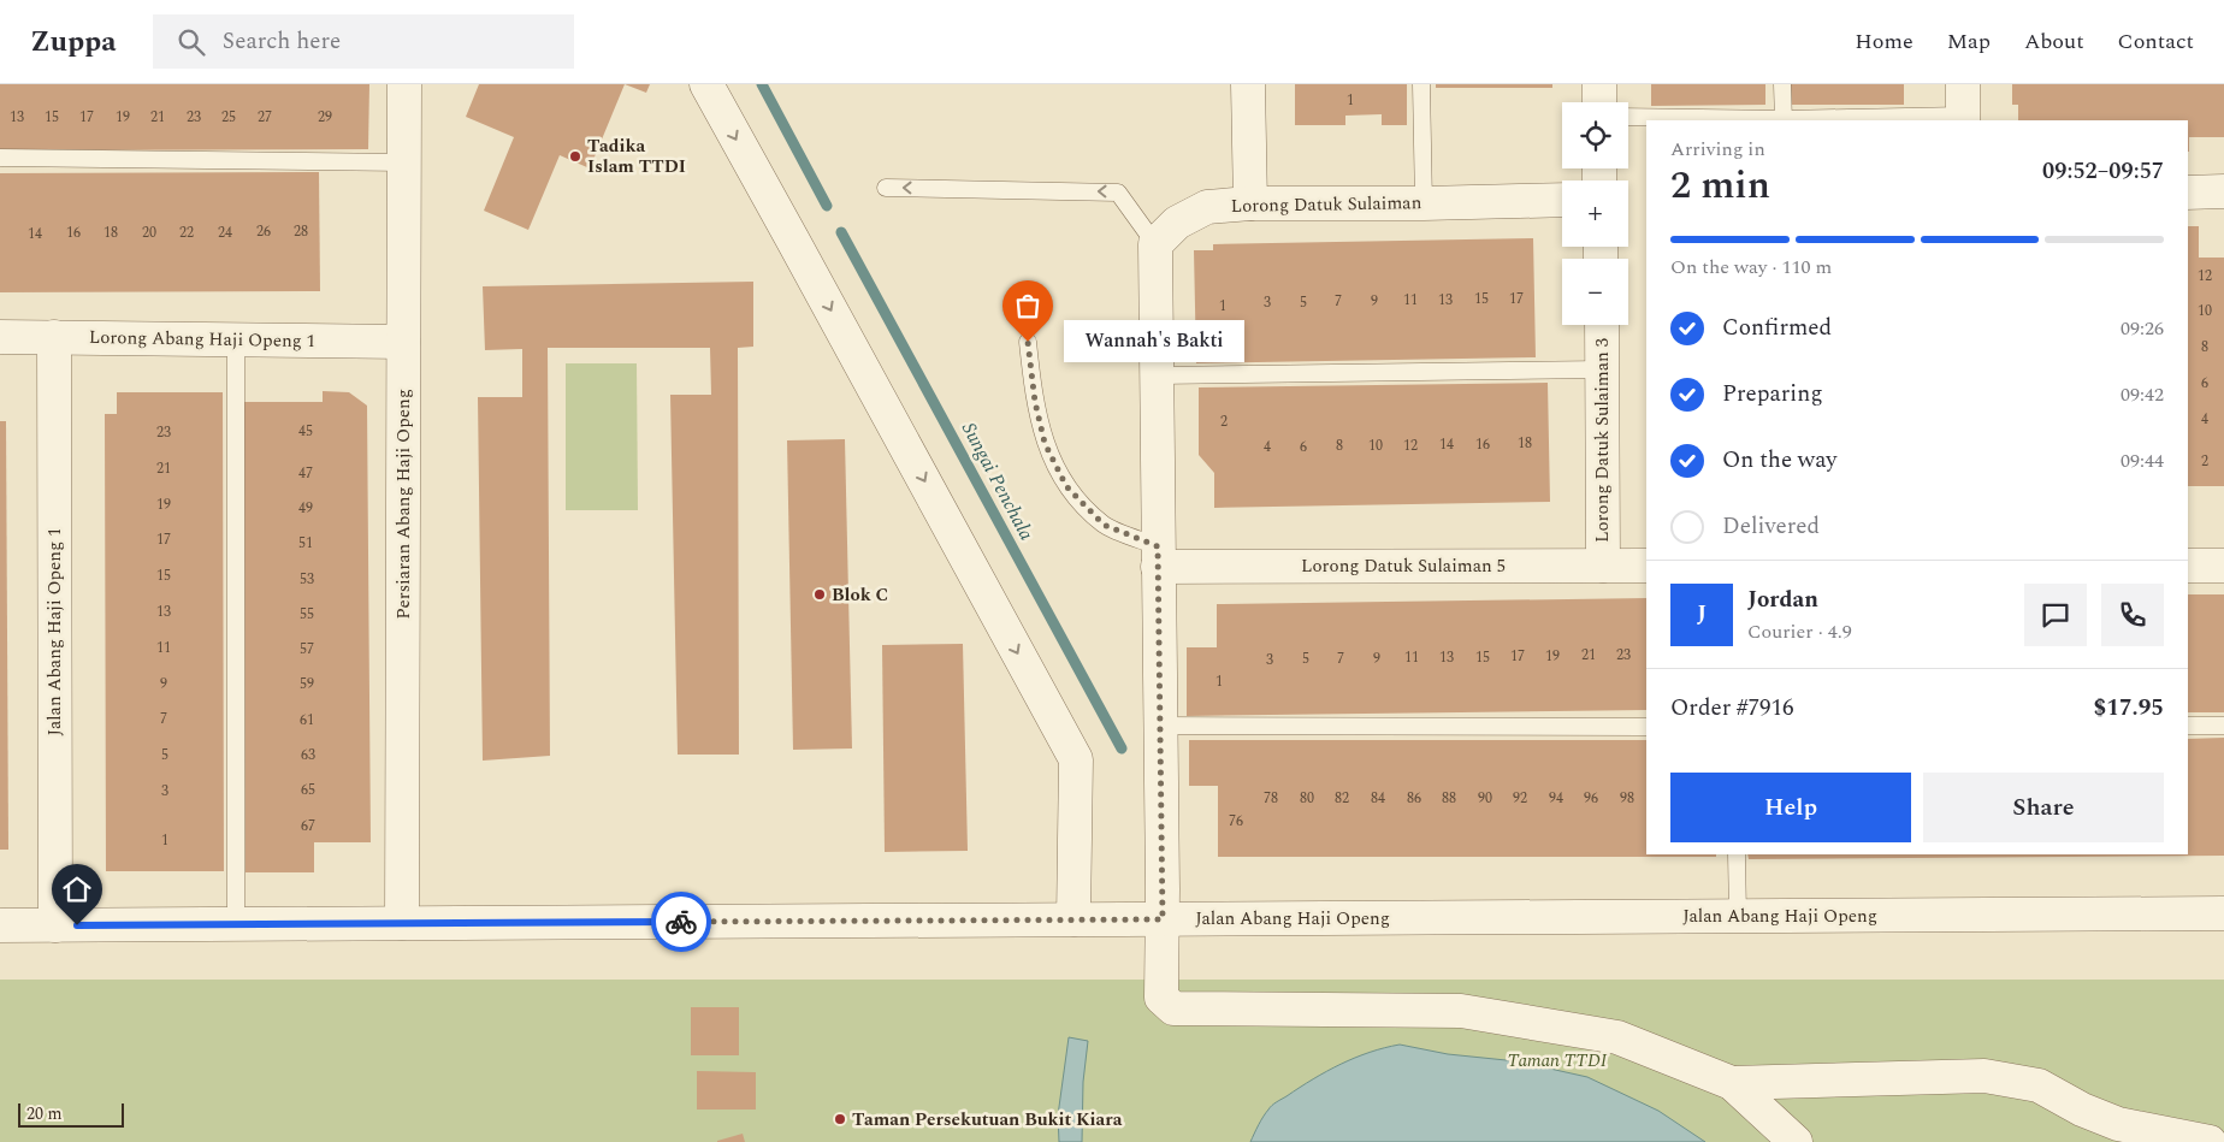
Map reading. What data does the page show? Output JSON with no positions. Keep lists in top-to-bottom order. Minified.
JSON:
{"streets":{"street":["Lorong Datuk Sulaiman","Lorong Abang Haji Openg 1","Lorong Datuk Sulaiman 3","Persiaran Abang Haji Openg","Lorong Datuk Sulaiman 5","Jalan Abang Haji Openg 1","Jalan Abang Haji Openg"]},"crossings":[["Lorong Abang Haji Openg 1","Persiaran Abang Haji Openg"],["Lorong Abang Haji Openg 1","Jalan Abang Haji Openg 1"],["Lorong Datuk Sulaiman 3","Lorong Datuk Sulaiman 5"],["Persiaran Abang Haji Openg","Jalan Abang Haji Openg"],["Jalan Abang Haji Openg 1","Jalan Abang Haji Openg"]],"water":["Sungai Penchala"],"parks":["Taman TTDI"],"places":["Tadika Islam TTDI","Wannah's Bakti","Blok C","Taman Persekutuan Bukit Kiara"],"house_numbers":["1","13","15","17","19","21","23","25","27","29","26","28","16","18","20","22","24","14","12","15","17","11","13","7","9","3","5","1","10","8","6","4","2","45","23","18","14","16","8","10","12","4","6","2","21","47","19","49","17","51","15","53","13","55","11","57","21","23","17","19","11","13","15","5","7","9","3","1","9","59","7","61","5","63","65","3","78","80","82","84","86","88","90","92","94","96","98","76","67","1"],"scale_bar":"20 m","page":{"header":"Zuppa","search":"Search here","nav":["Home","Map","About","Contact"],"map_buttons":["+","−"],"heading":["2 min","Arriving in","09:52–09:57"],"panel":["Jordan","Courier · 4.9","Order #7916","$17.95"],"bar":"On the way · 110 m","list":[["Confirmed","09:26"],["Preparing","09:42"],["On the way","09:44"],"Delivered"],"bubble":"Wannah's Bakti","round":"J","buttons":["Help","Share"],"scale":"20 m"}}
